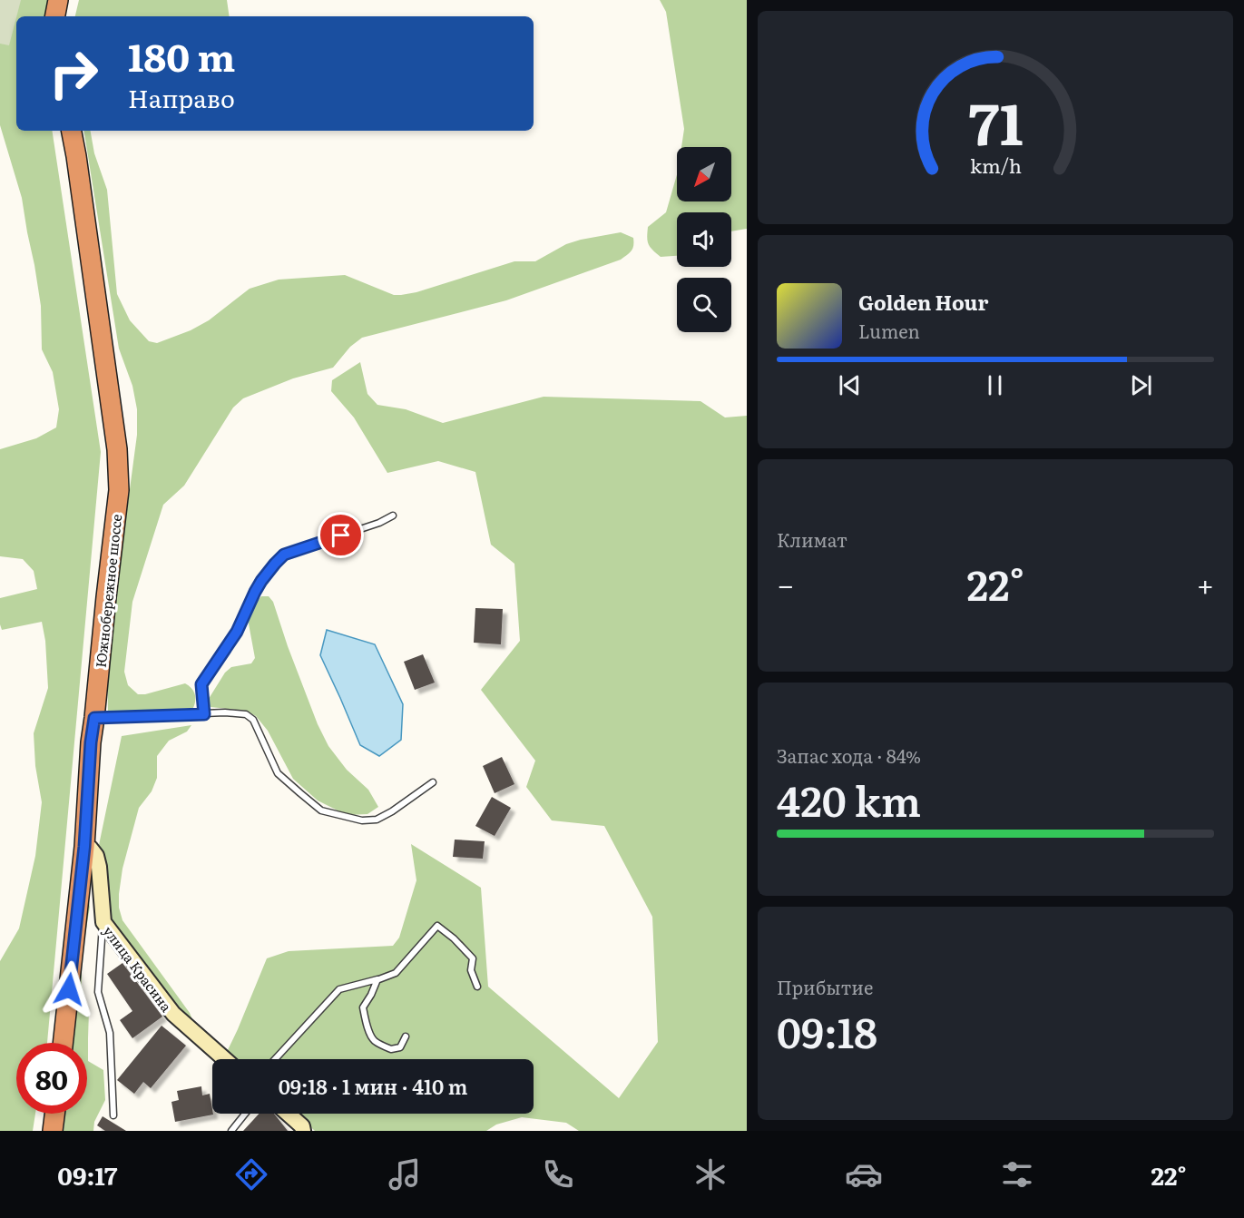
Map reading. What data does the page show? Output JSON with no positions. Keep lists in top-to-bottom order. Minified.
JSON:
{"streets":{"highway":["Южнобережное шоссе"],"street":["улица Красина"]},"crossings":[["Южнобережное шоссе","улица Красина"]],"north":"bottom left","page":{"turn":["180 m","Направо"],"song":["Golden Hour","Lumen"],"tile":["Климат",["Запас хода · 84%","420 km"],["Прибытие","09:18"]],"heat":["−","22°","+"],"limit":"80","trip":"09:18 · 1 мин · 410 m","tabs":["09:17","22°"],"gauge":["71","km/h"]}}
